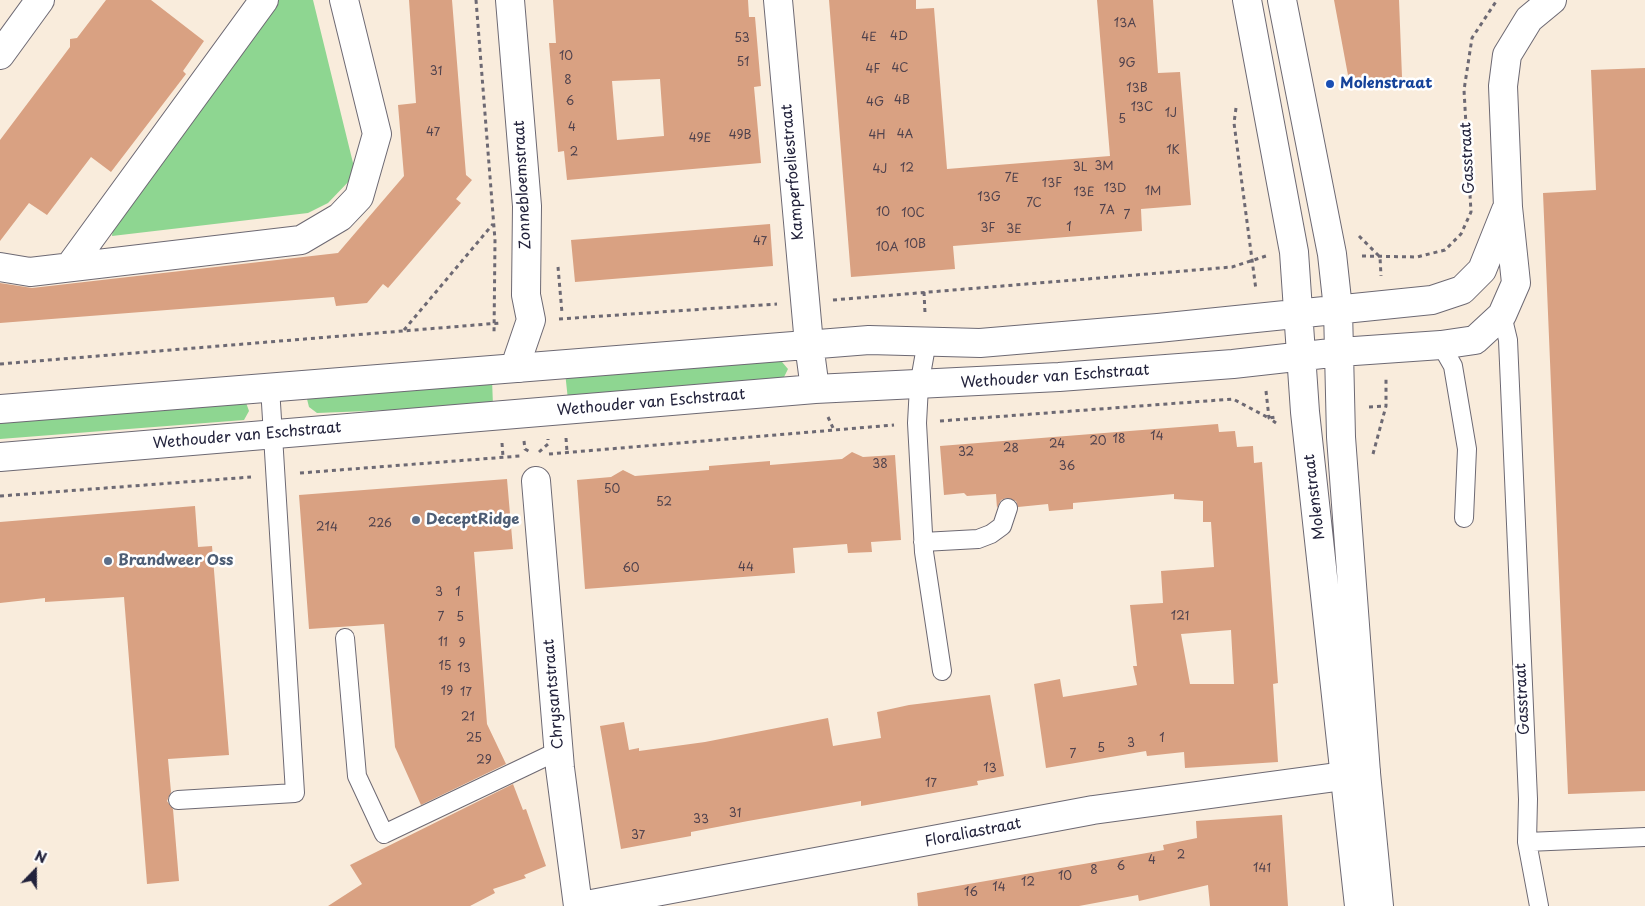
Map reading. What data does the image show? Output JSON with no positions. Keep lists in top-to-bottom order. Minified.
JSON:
{"streets":{"street":["Kamperfoeliestraat","Zonnebloemstraat","Wethouder van Eschstraat","Molenstraat","Chrysantstraat","Floraliastraat"],"lane":["Gasstraat"]},"crossings":[["Kamperfoeliestraat","Wethouder van Eschstraat"],["Wethouder van Eschstraat","Molenstraat"],["Molenstraat","Floraliastraat"],["Chrysantstraat","Floraliastraat"]],"places":["Molenstraat","DeceptRidge","Brandweer Oss"],"house_numbers":["13A","4D","4E","53","10","51","9G","4C","4F","31","8","13B","4B","6","4G","13C","1J","5","4","47","4A","49B","4H","49E","1K","2","3M","3L","12","4J","7E","13F","13D","1M","13E","13G","7C","7A","10","10C","7","1","3F","3E","47","10B","10A","14","18","20","24","28","32","38","36","50","52","226","214","44","60","3","1","121","7","5","11","9","15","13","19","17","21","25","1","3","5","7","29","13","17","31","33","37","2","4","6","141","8","10","12","14","16"],"north":"top"}
